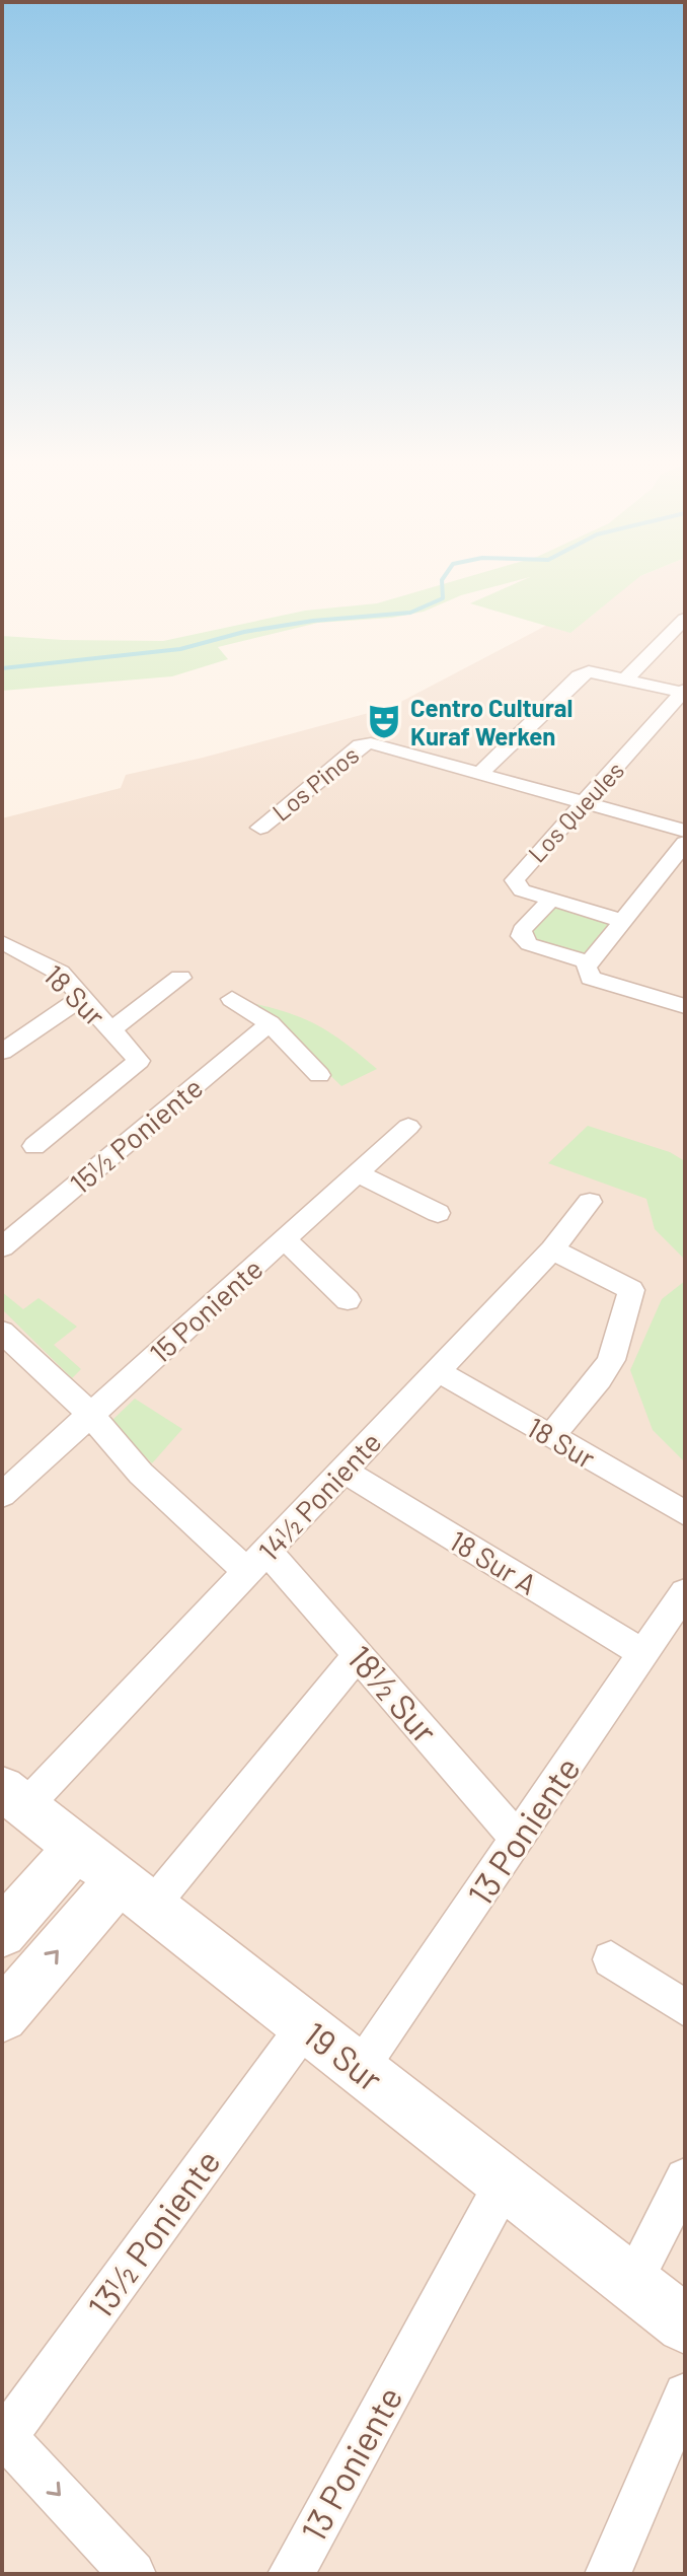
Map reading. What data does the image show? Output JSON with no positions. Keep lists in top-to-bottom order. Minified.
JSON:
{"streets":{"street":["Los Pinos","Los Queules","18 Sur","15½ Poniente","15 Poniente","14½ Poniente","18 Sur A","18½ Sur","13 Poniente","19 Sur","13½ Poniente"]},"crossings":[["18 Sur","14½ Poniente"],["15 Poniente","18½ Sur"],["14½ Poniente","18 Sur A"],["14½ Poniente","18½ Sur"],["14½ Poniente","19 Sur"],["18 Sur A","13 Poniente"],["18½ Sur","13 Poniente"],["13 Poniente","19 Sur"],["19 Sur","13½ Poniente"]],"places":{"theatre":["Centro Cultural Kuraf Werken"]}}
